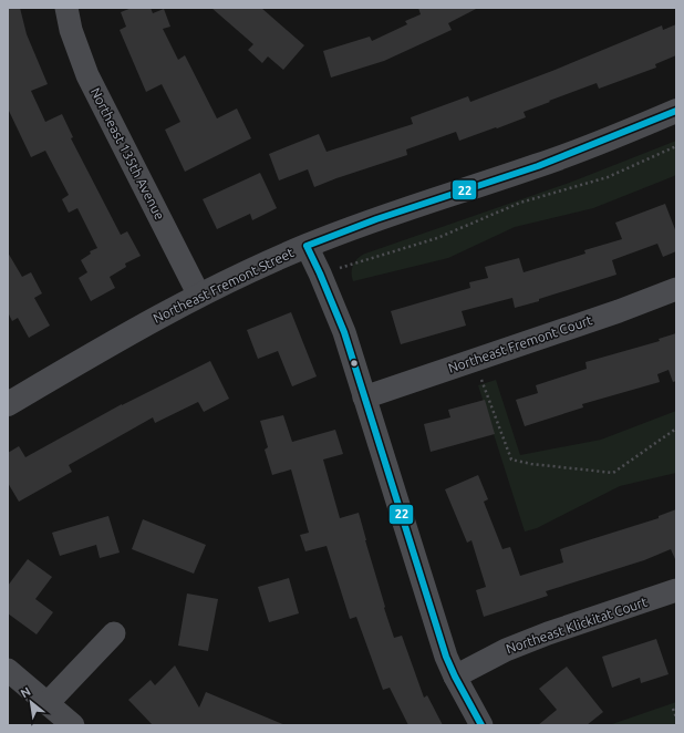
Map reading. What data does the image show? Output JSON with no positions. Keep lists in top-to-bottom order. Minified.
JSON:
{"streets":{"street":["Northeast 135th Avenue","Northeast Fremont Street","Northeast Fremont Court","Northeast Klickitat Court"]},"crossings":[["Northeast 135th Avenue","Northeast Fremont Street"]],"lines":["transit line 22"],"north":"top left"}
